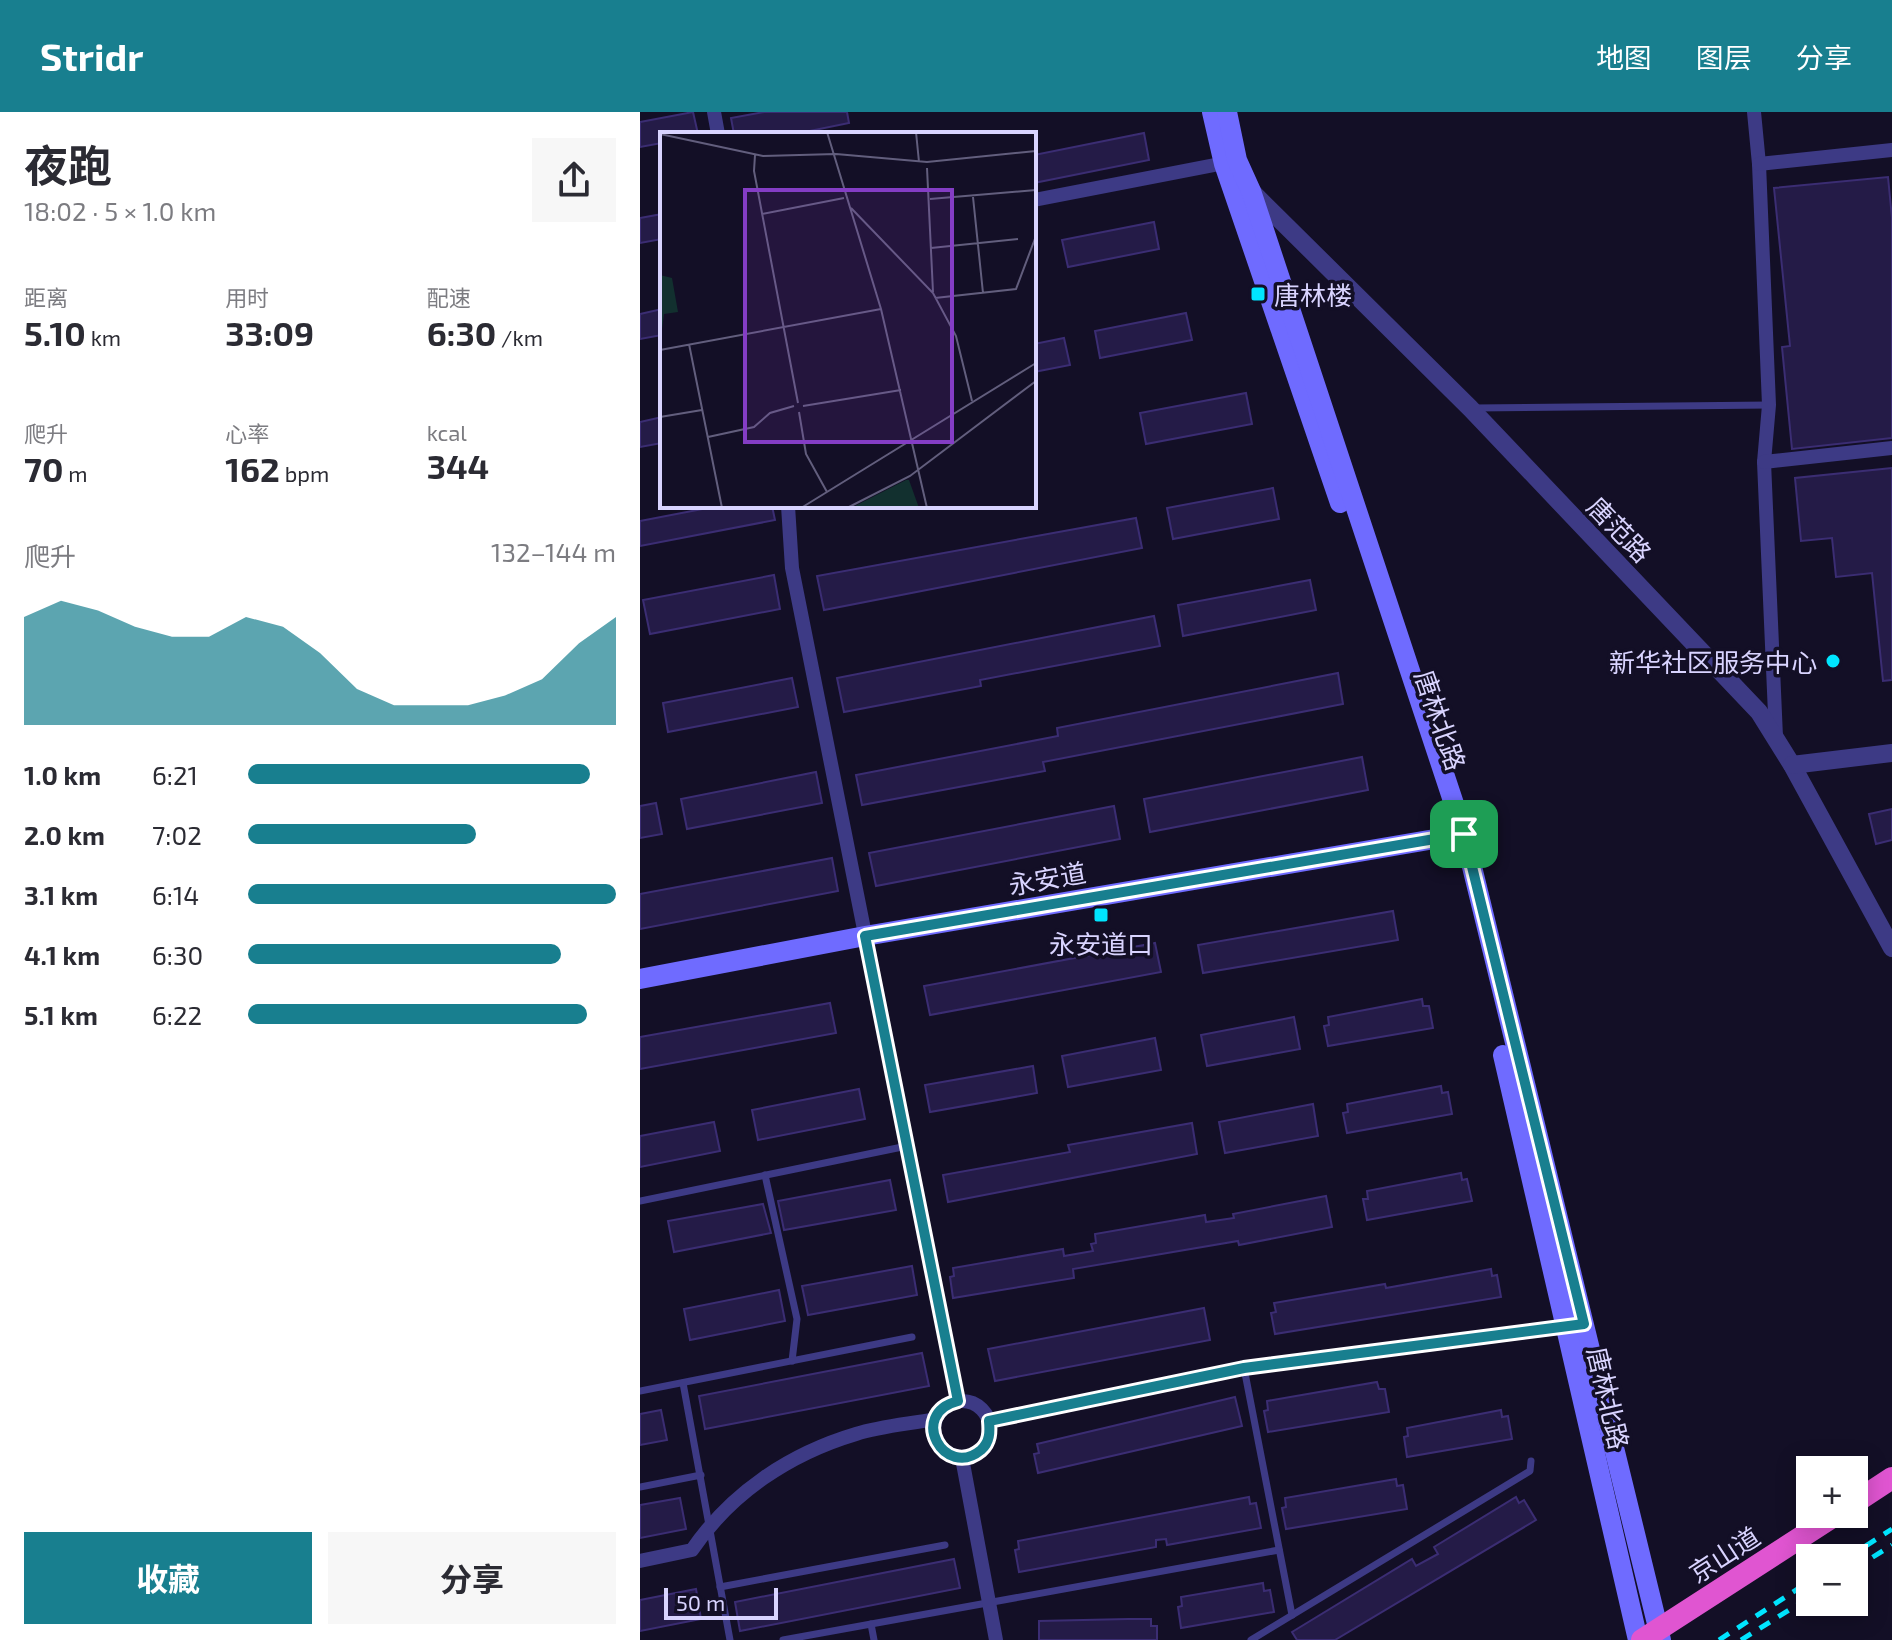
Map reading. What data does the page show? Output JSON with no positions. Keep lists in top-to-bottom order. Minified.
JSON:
{"streets":{"highway":["京山道"],"main road":["唐林北路","永安道"],"street":["唐范路"]},"crossings":[["唐范路","唐林北路"],["唐林北路","永安道"],["唐林北路","京山道"]],"places":{"transit":["唐林楼","永安道口"],"other":["新华社区服务中心"]},"scale_bar":"50 m","page":{"header":"Stridr","nav":["地图","图层","分享"],"heading":["夜跑","18:02 · 5 × 1.0 km"],"stats":[["距离","5.10 km"],["用时","33:09"],["配速","6:30 /km"],["爬升","70 m"],["心率","162 bpm"],["kcal","344"]],"chart":["爬升","132–144 m"],"list":[{"name":"1.0 km","note":"6:21"},{"name":"2.0 km","note":"7:02"},{"name":"3.1 km","note":"6:14"},{"name":"4.1 km","note":"6:30"},{"name":"5.1 km","note":"6:22"}],"map_buttons":["+","−"],"buttons":["收藏","分享"],"scale":"50 m"}}
